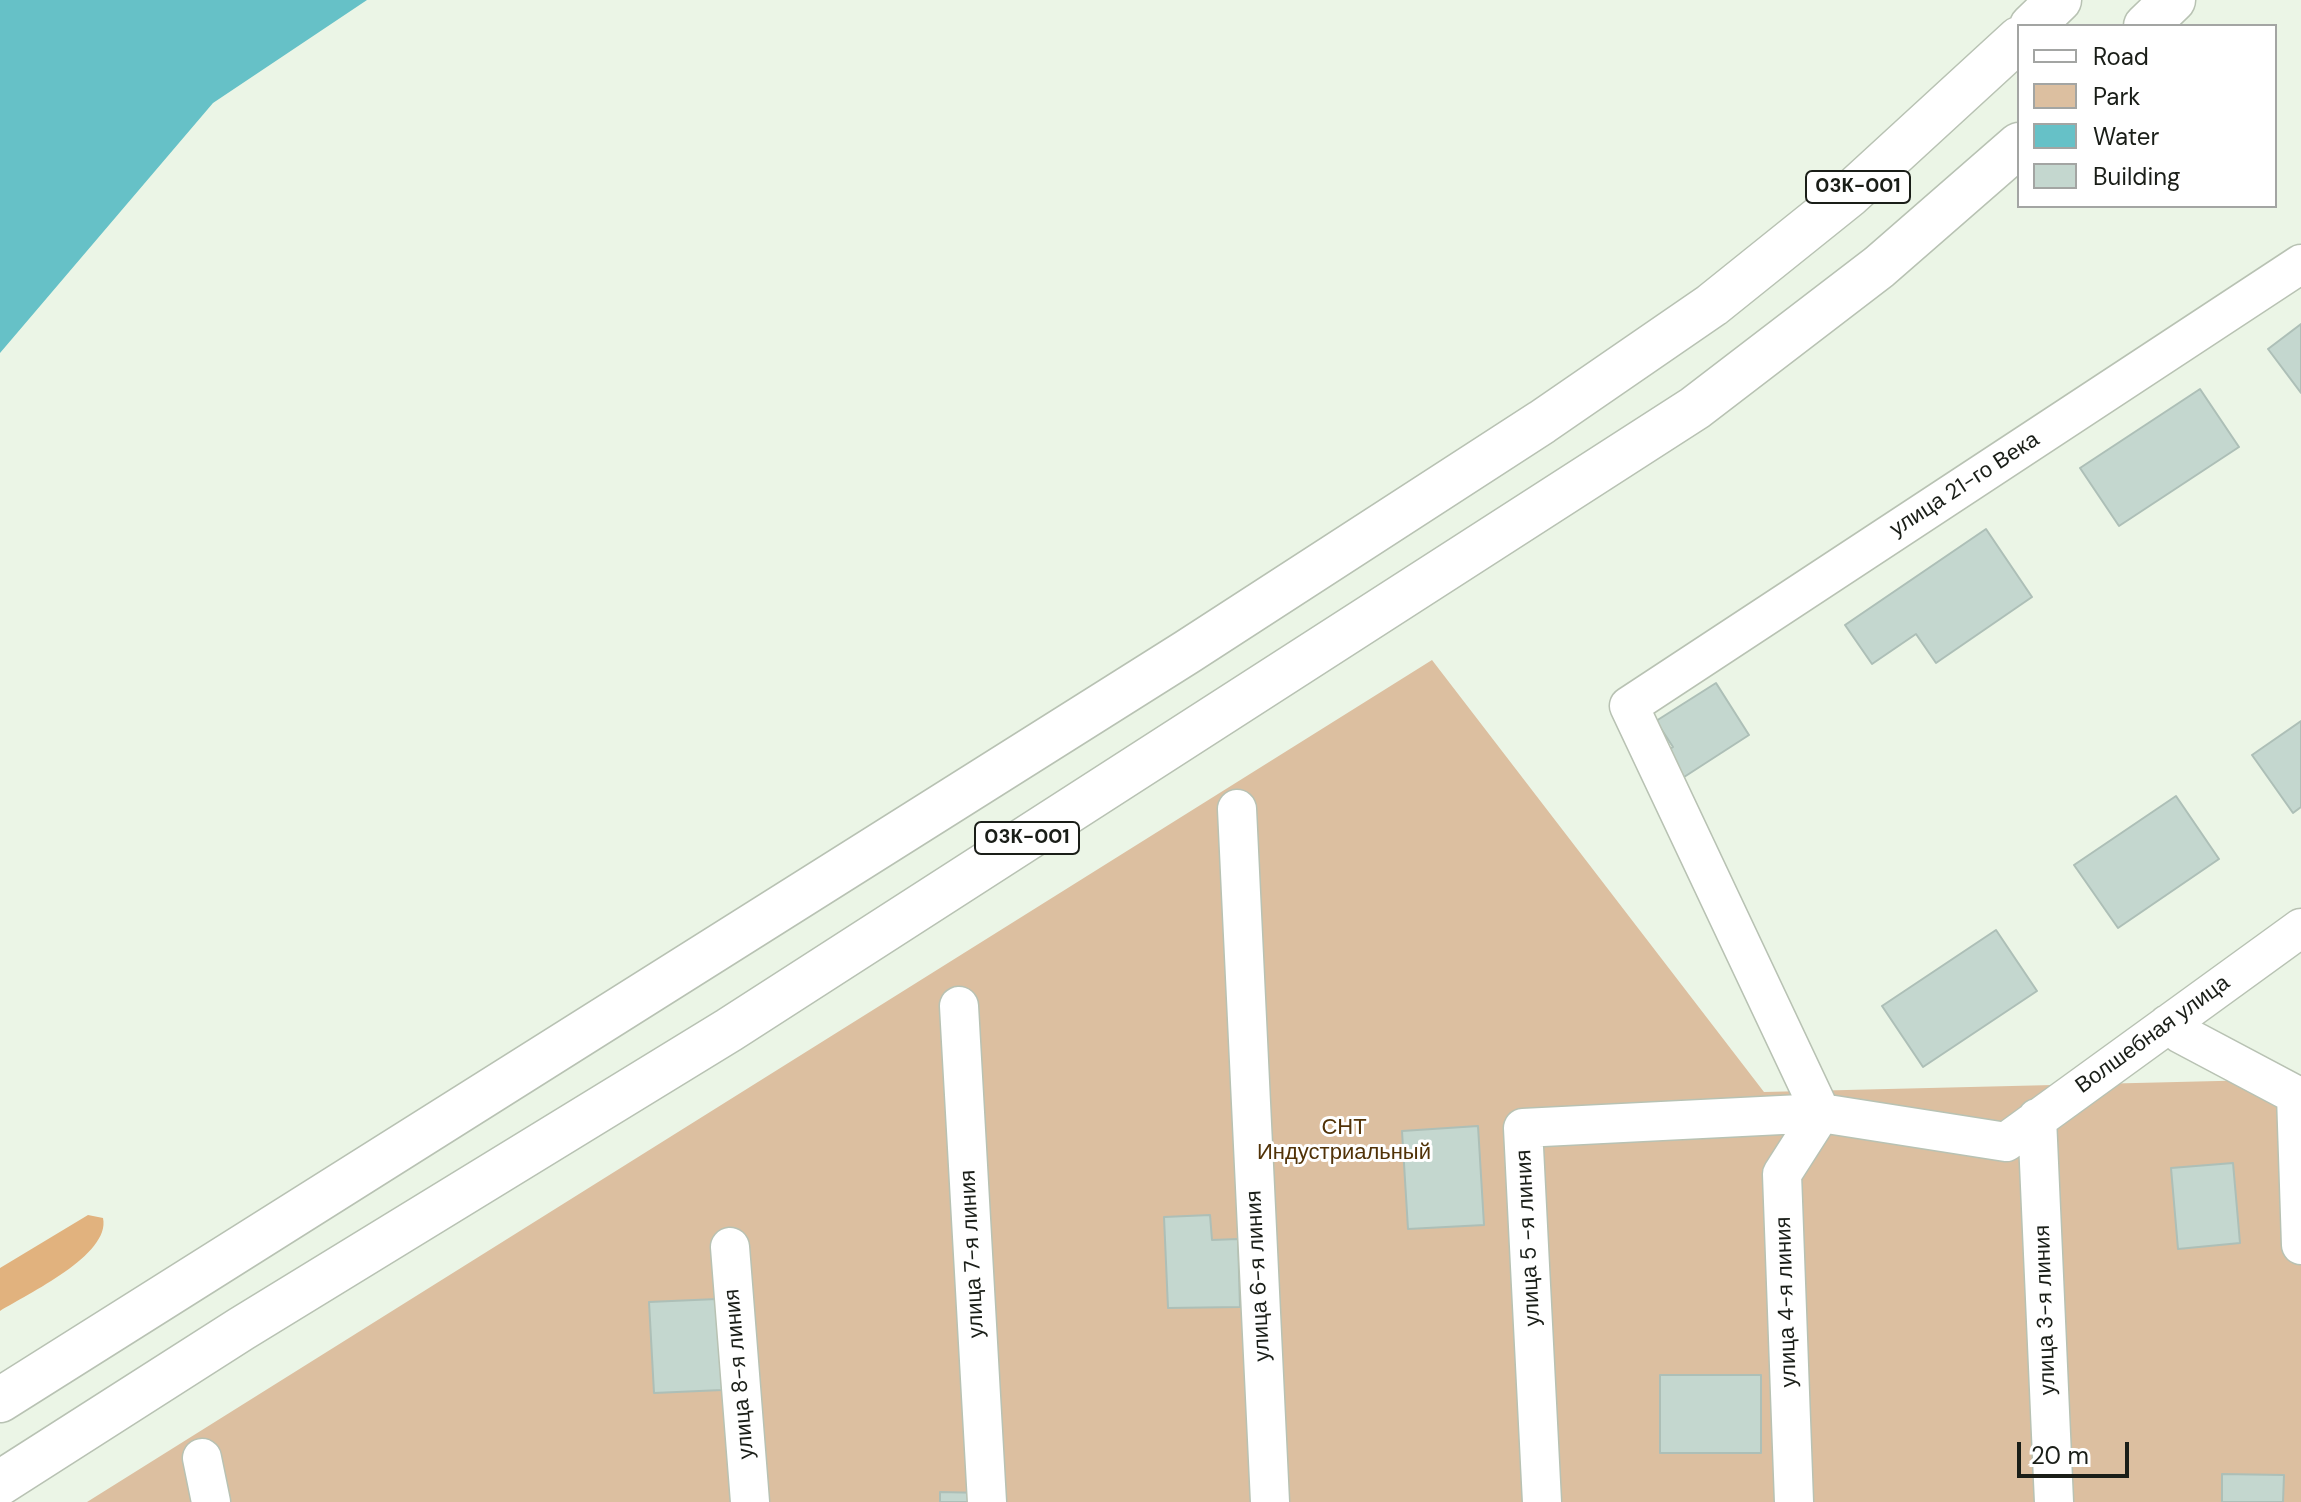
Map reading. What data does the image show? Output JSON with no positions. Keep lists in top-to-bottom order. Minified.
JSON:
{"streets":{"main road":["03К-001"],"street":["улица 21-го Века","Волшебная улица","улица 5 -я линия","улица 7-я линия","улица 6-я линия","улица 4-я линия","улица 3-я линия","улица 8-я линия"]},"crossings":[["улица 21-го Века","Волшебная улица"],["улица 21-го Века","улица 5 -я линия"],["улица 21-го Века","улица 4-я линия"],["Волшебная улица","улица 5 -я линия"],["Волшебная улица","улица 4-я линия"],["Волшебная улица","улица 3-я линия"],["улица 5 -я линия","улица 4-я линия"]],"parks":["СНТ Индустриальный"],"legend":["Road","Park","Water","Building"],"scale_bar":"20 m"}
